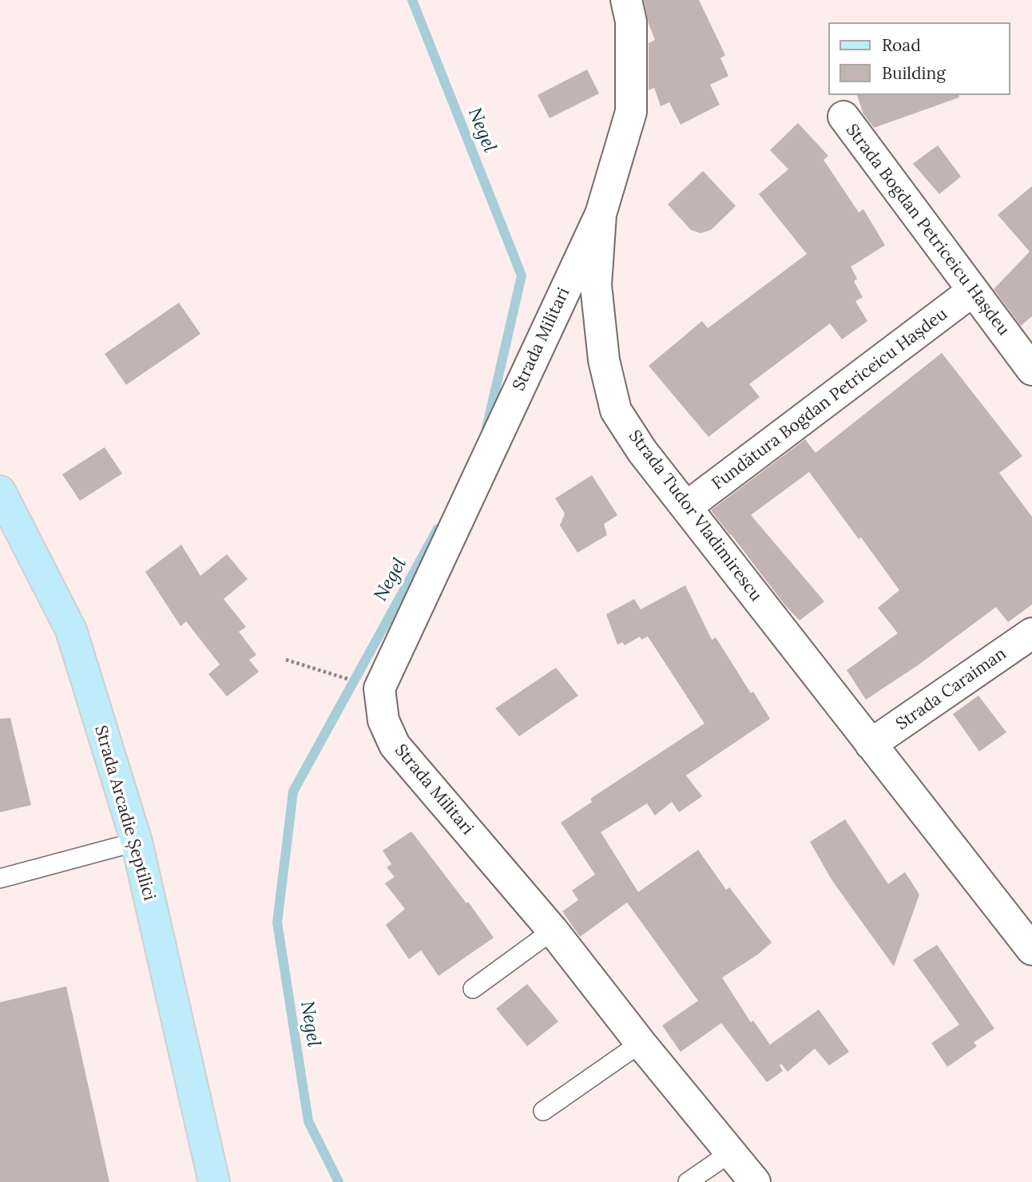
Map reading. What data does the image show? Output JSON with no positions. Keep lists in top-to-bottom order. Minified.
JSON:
{"streets":{"main road":["Strada Arcadie Șeptilici"],"street":["Strada Bogdan Petriceicu Hașdeu","Strada Militari","Fundătura Bogdan Petriceicu Hașdeu","Strada Tudor Vladimirescu","Strada Caraiman"]},"crossings":[["Strada Bogdan Petriceicu Hașdeu","Fundătura Bogdan Petriceicu Hașdeu"],["Strada Militari","Strada Tudor Vladimirescu"],["Fundătura Bogdan Petriceicu Hașdeu","Strada Tudor Vladimirescu"],["Strada Tudor Vladimirescu","Strada Caraiman"]],"water":["Negel"],"legend":["Road","Building"]}
